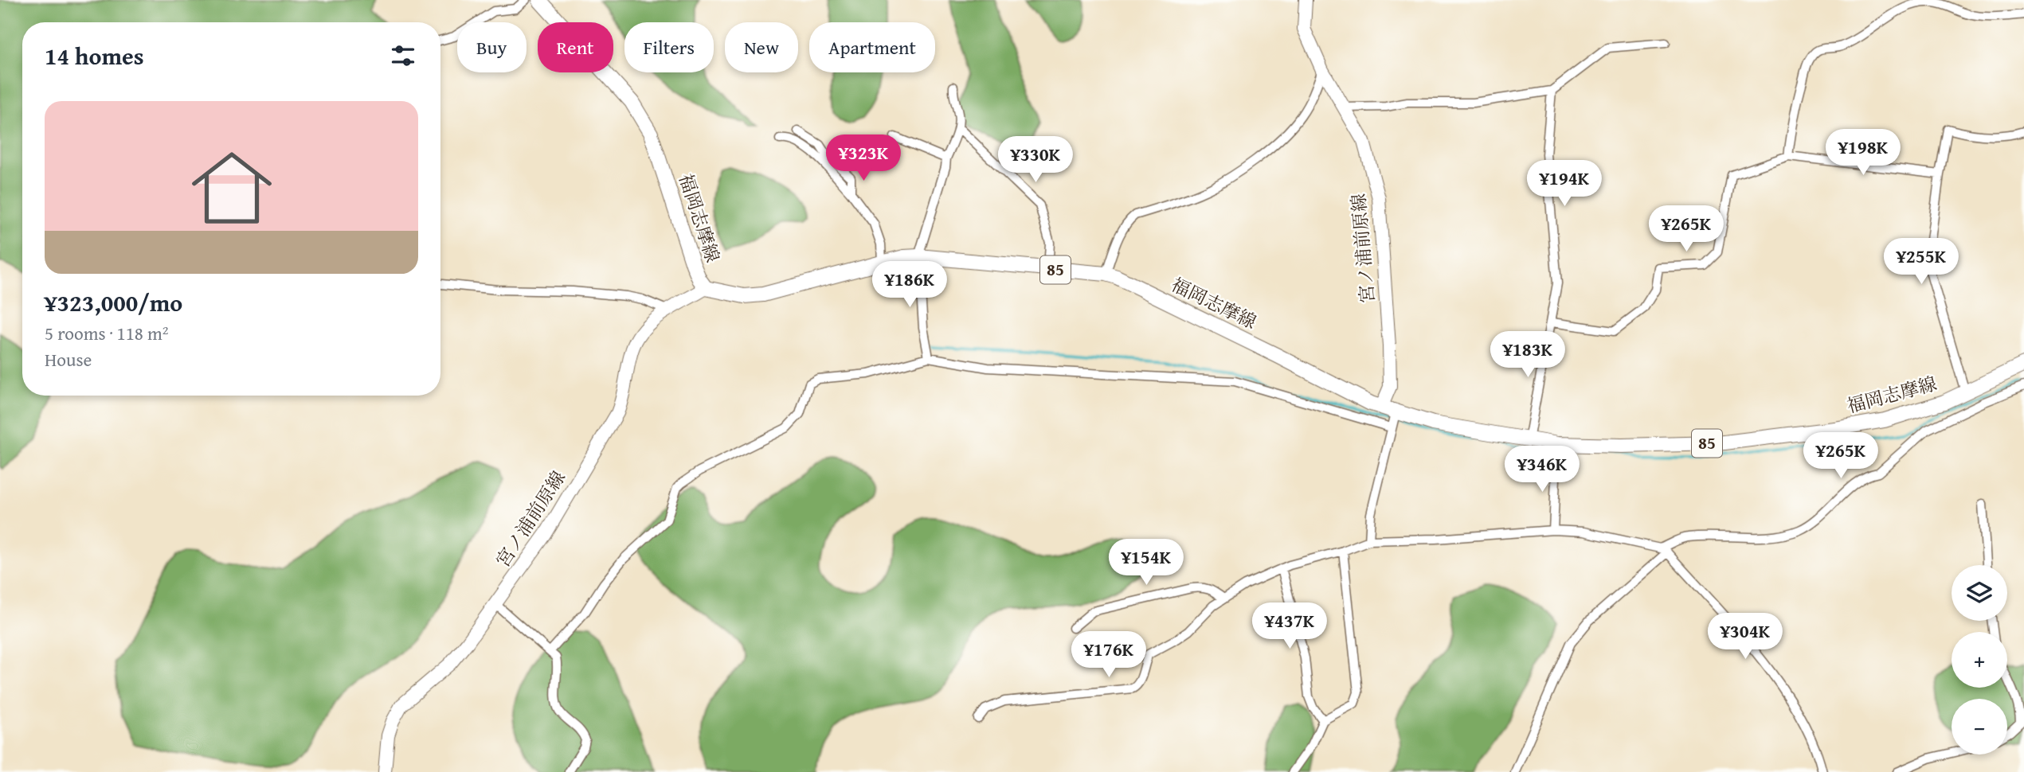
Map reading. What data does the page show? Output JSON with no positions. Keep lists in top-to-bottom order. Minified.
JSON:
{"streets":{"main road":["福岡志摩線","宮ノ浦前原線","85"]},"crossings":[["福岡志摩線","宮ノ浦前原線"]],"page":{"chip":["Buy","Rent","Filters","New","Apartment"],"heading":"14 homes","list":[{"name":"¥323,000/mo","note":"5 rooms · 118 m² · House"}],"price":["¥198K","¥323K","¥330K","¥194K","¥265K","¥255K","¥186K","¥183K","¥265K","¥346K","¥154K","¥437K","¥304K","¥176K"],"map_buttons":["+","−"]}}
